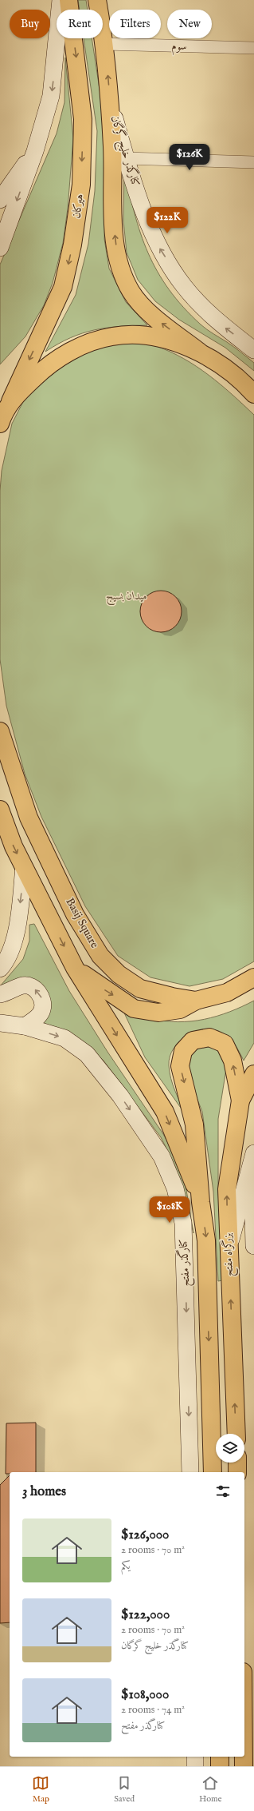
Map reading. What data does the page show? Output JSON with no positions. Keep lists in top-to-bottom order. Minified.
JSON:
{"streets":{"highway":["هیرکان","Basij Square","بزرگراه مفتح"],"main road":["کنارگذر خلیج گرگان","کنارگذر مفتح"],"street":["سوم"]},"one_way":["کنارگذر خلیج گرگان","هیرکان","کنارگذر مفتح"],"parks":["میدان بسیج"],"page":{"chip":["Buy","Rent","Filters","New"],"price":["$126K","$122K","$108K"],"heading":"3 homes","list":[{"name":"$126,000","note":"2 rooms · 70 m² · یکم"},{"name":"$122,000","note":"2 rooms · 70 m² · کنارگذر خلیج گرگان"},{"name":"$108,000","note":"2 rooms · 74 m² · کنارگذر مفتح"}],"tabs":["Map","Saved","Home"]}}
